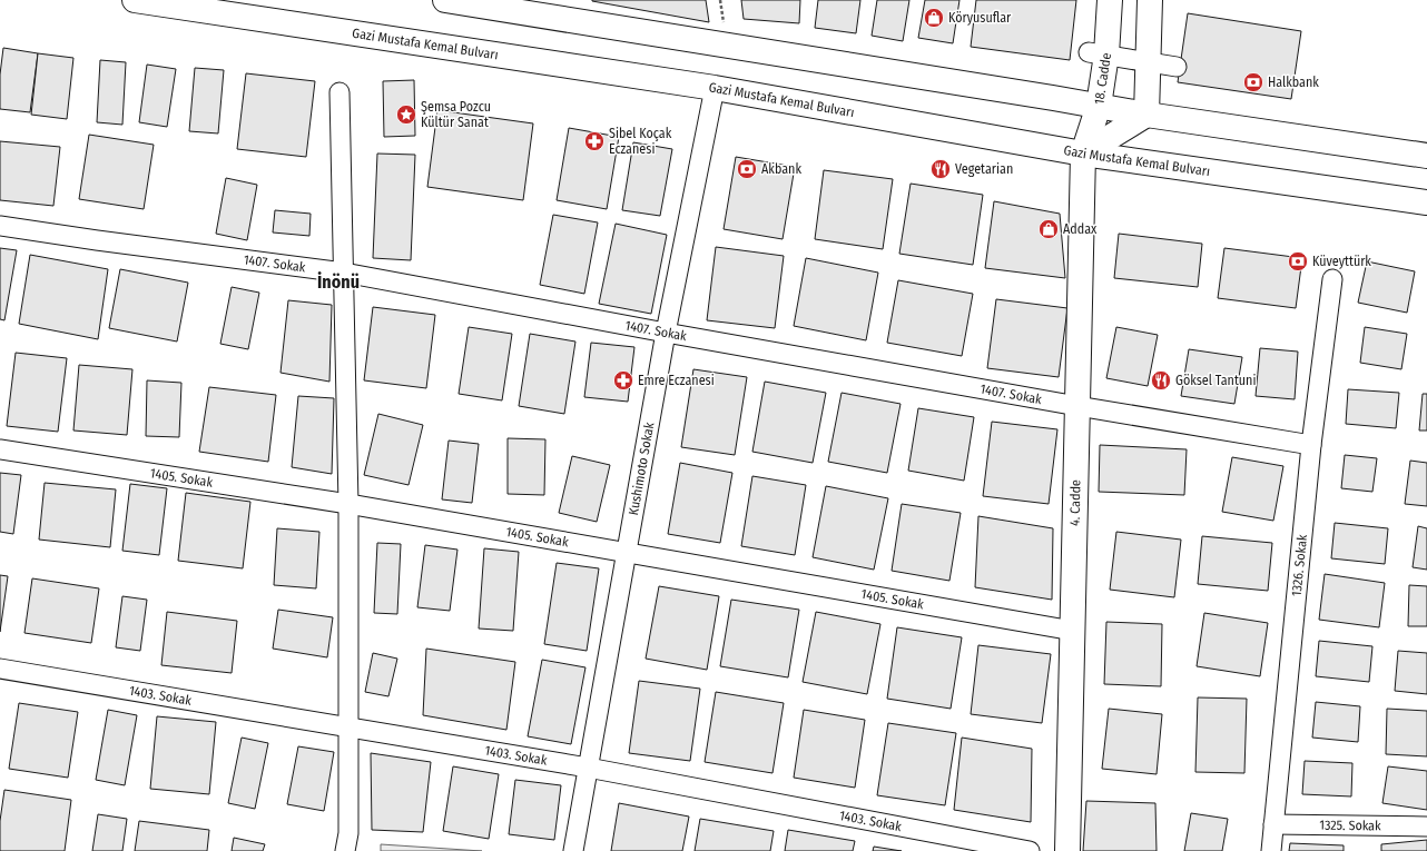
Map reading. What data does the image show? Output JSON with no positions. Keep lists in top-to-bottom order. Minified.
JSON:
{"streets":{"main road":["Gazi Mustafa Kemal Bulvarı","18. Cadde","4. Cadde"],"street":["1407. Sokak","Kushimoto Sokak","1405. Sokak","1326. Sokak","1403. Sokak","1325. Sokak"]},"crossings":[["Gazi Mustafa Kemal Bulvarı","18. Cadde"],["Gazi Mustafa Kemal Bulvarı","Kushimoto Sokak"],["Gazi Mustafa Kemal Bulvarı","4. Cadde"],["18. Cadde","4. Cadde"],["1407. Sokak","Kushimoto Sokak"],["1407. Sokak","4. Cadde"],["1407. Sokak","1326. Sokak"],["Kushimoto Sokak","1405. Sokak"],["Kushimoto Sokak","1403. Sokak"],["1405. Sokak","4. Cadde"],["1326. Sokak","1325. Sokak"]],"districts":["İnönü"],"places":{"shop":["Köryusuflar","Addax"],"bank":["Halkbank","Akbank","Küveyttürk"],"place":["Şemsa Pozcu Kültür Sanat"],"pharmacy":["Sibel Koçak Eczanesi","Emre Eczanesi"],"restaurant":["Vegetarian","Göksel Tantuni"]}}
